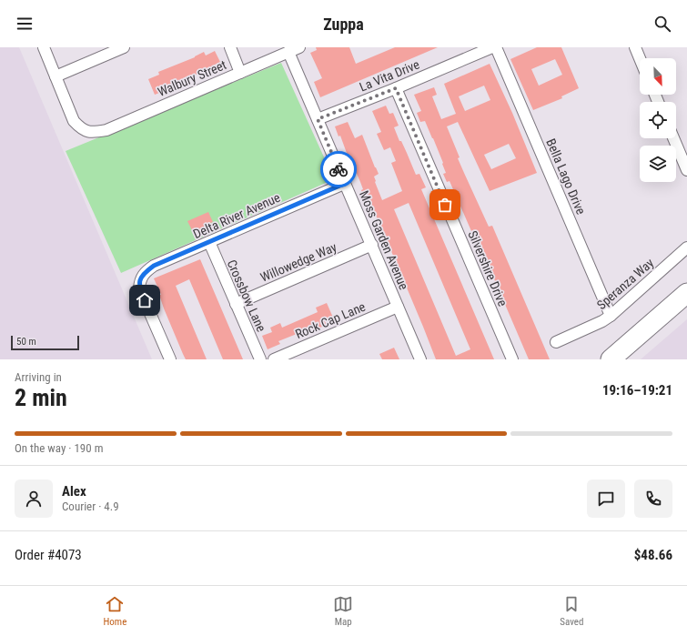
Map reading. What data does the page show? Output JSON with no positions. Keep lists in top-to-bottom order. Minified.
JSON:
{"streets":{"street":["La Vita Drive","Walbury Street","Bella Lago Drive","Delta River Avenue","Moss Garden Avenue","Willowedge Way","Silvershire Drive","Speranza Way","Crossbow Lane","Rock Cap Lane"]},"crossings":[["La Vita Drive","Moss Garden Avenue"],["La Vita Drive","Silvershire Drive"],["Walbury Street","Moss Garden Avenue"],["Bella Lago Drive","Speranza Way"],["Delta River Avenue","Moss Garden Avenue"],["Delta River Avenue","Crossbow Lane"],["Moss Garden Avenue","Willowedge Way"],["Moss Garden Avenue","Rock Cap Lane"],["Willowedge Way","Crossbow Lane"]],"scale_bar":"50 m","north":"bottom right","page":{"header":"Zuppa","scale":"50 m","heading":["2 min","Arriving in","19:16–19:21"],"panel":["Alex","Courier · 4.9","Order #4073","$48.66"],"bar":"On the way · 190 m","tabs":["Home","Map","Saved"]}}
